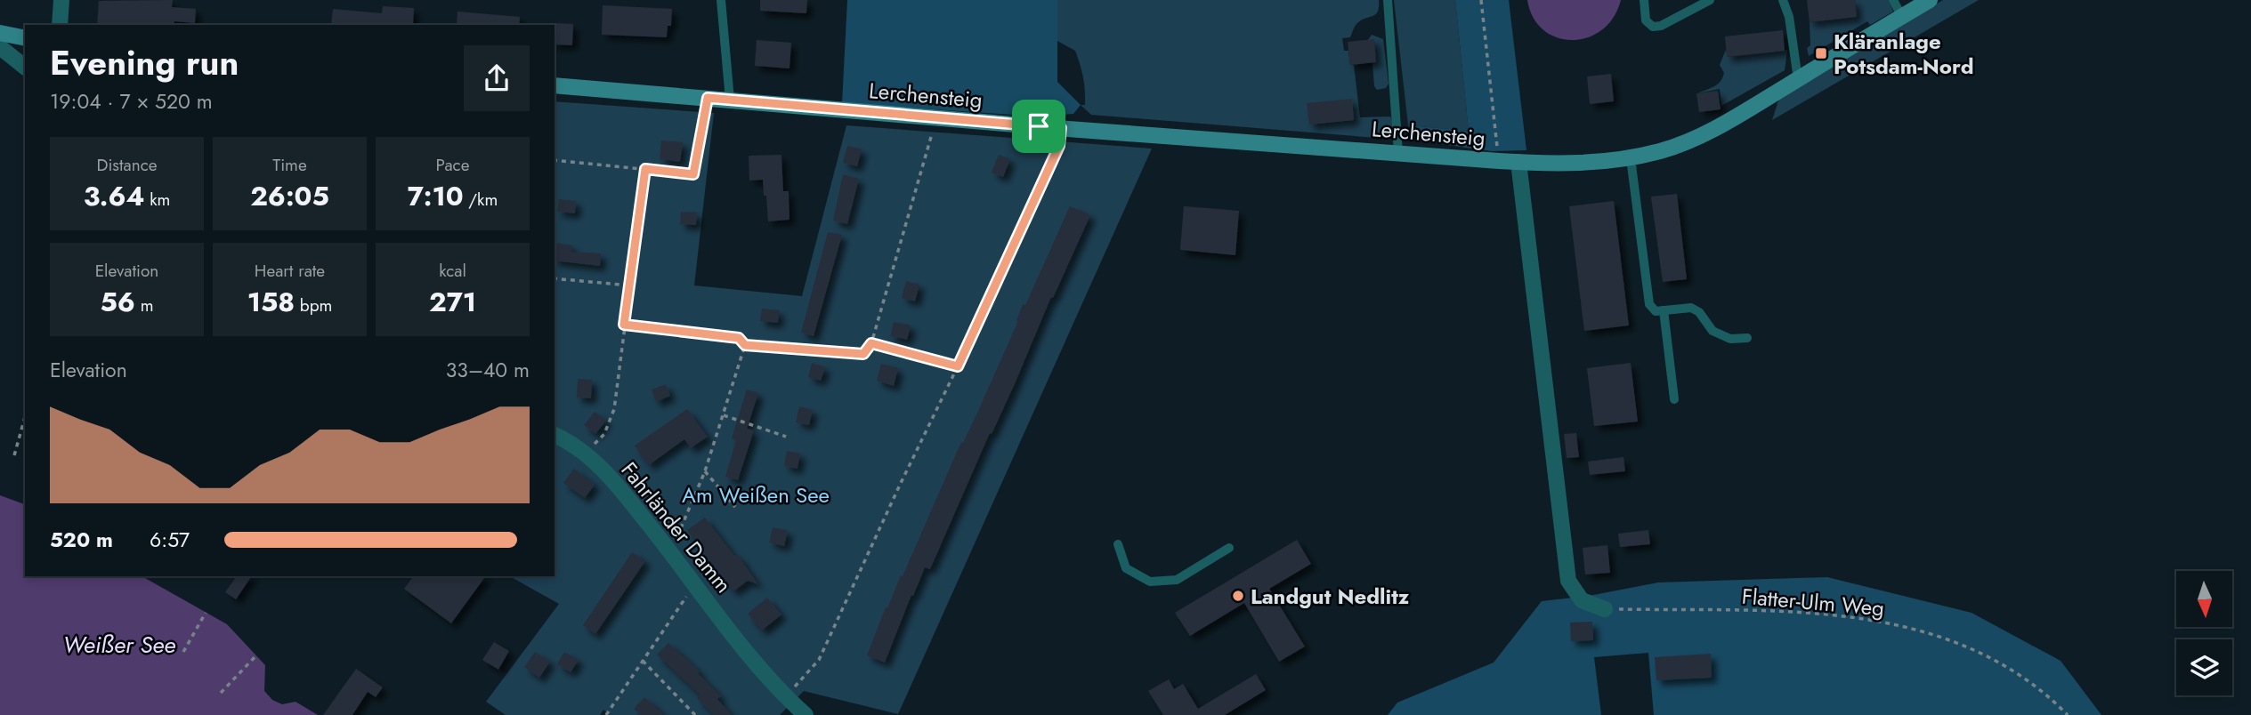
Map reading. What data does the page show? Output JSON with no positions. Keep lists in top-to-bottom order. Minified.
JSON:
{"streets":{"street":["Lerchensteig","Fahrländer Damm"],"path":["Flatter-Ulm Weg"]},"water":["Weißer See"],"parks":["Am Weißen See"],"places":{"transit":["Kläranlage Potsdam-Nord"],"other":["Landgut Nedlitz"]},"north":"bottom","page":{"heading":["Evening run","19:04 · 7 × 520 m"],"stats":[["Distance","3.64 km"],["Time","26:05"],["Pace","7:10 /km"],["Elevation","56 m"],["Heart rate","158 bpm"],["kcal","271"]],"chart":["Elevation","33–40 m"],"list":[{"name":"520 m","note":"6:57"}]}}
